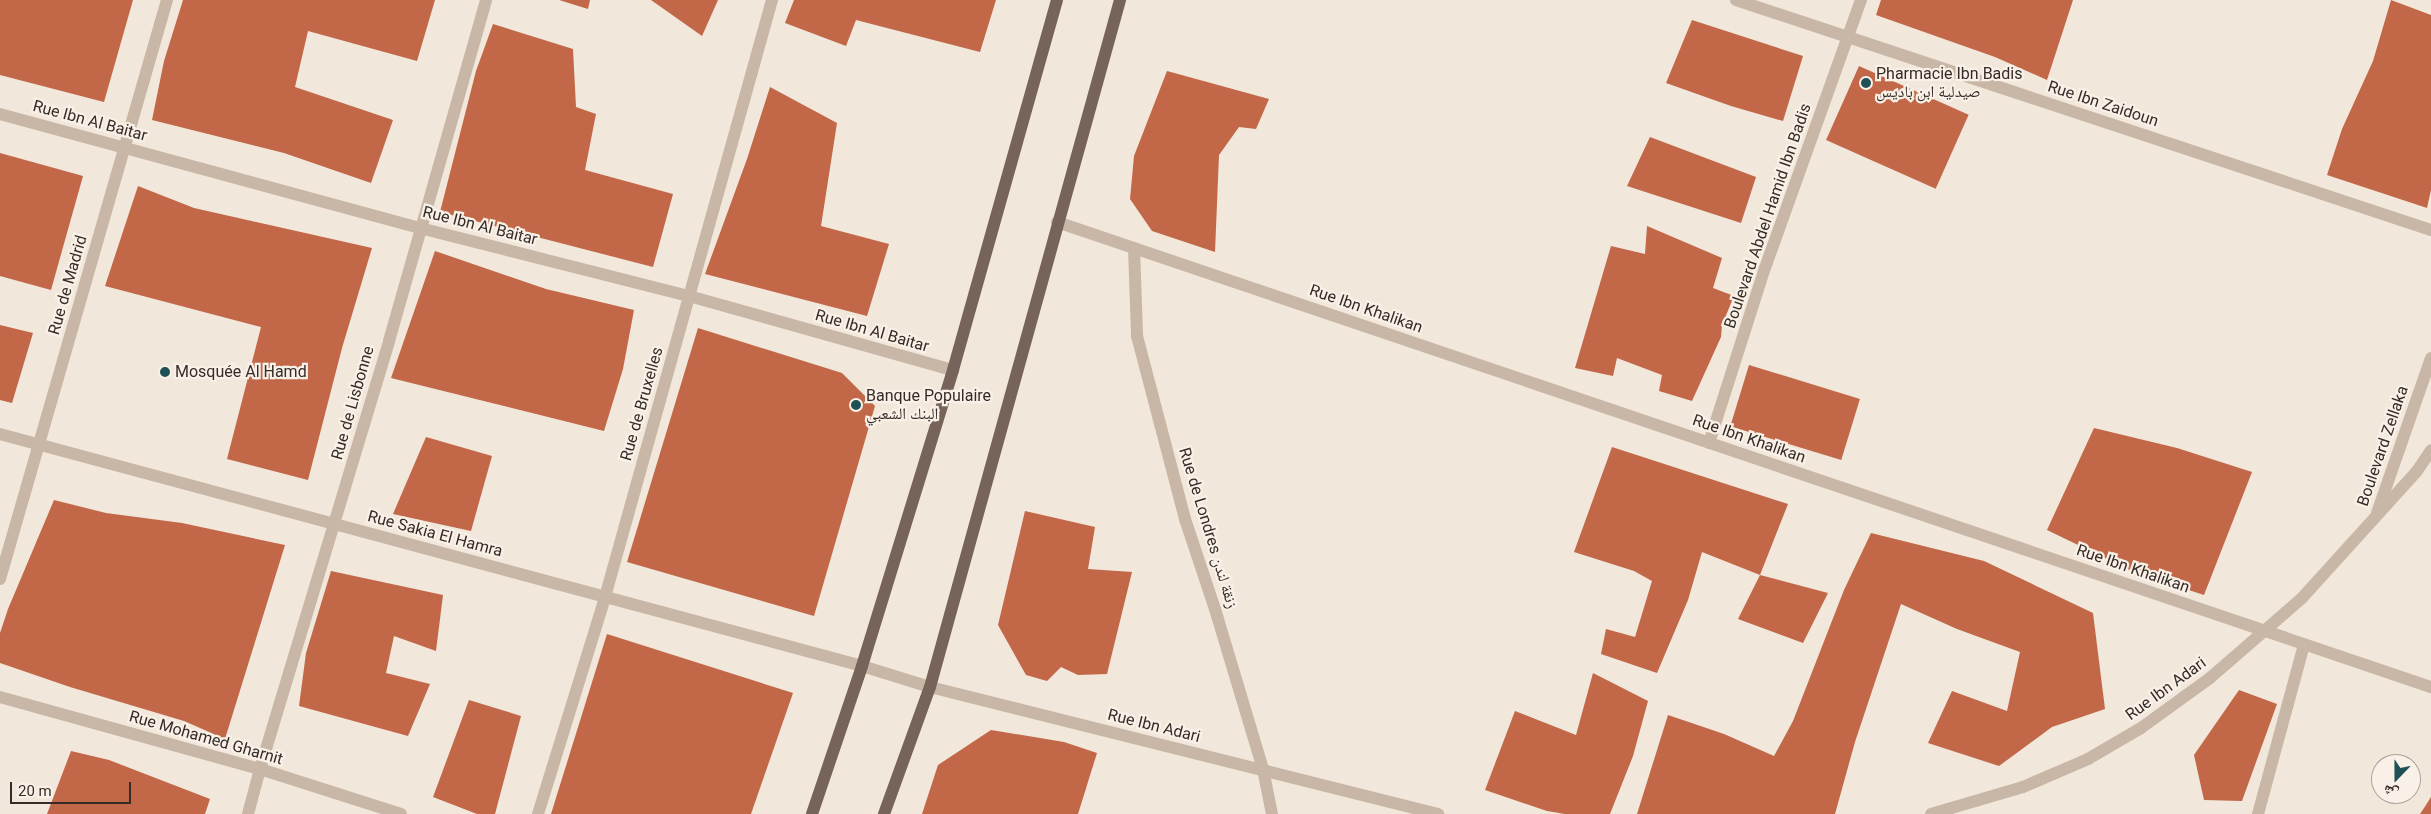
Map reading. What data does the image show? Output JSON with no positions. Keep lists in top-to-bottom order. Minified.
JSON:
{"streets":{"street":["Rue Ibn Zaidoun","Rue Ibn Al Baitar","Boulevard Abdel Hamid Ibn Badis","Rue de Madrid","Rue Ibn Khalikan","Rue de Lisbonne","Rue de Bruxelles","Boulevard Zellaka","Rue de Londres زنقة لندن","Rue Sakia El Hamra","Rue Ibn Adari","Rue Mohamed Gharnit"]},"crossings":[["Rue Ibn Zaidoun","Boulevard Abdel Hamid Ibn Badis"],["Rue Ibn Al Baitar","Rue de Madrid"],["Rue Ibn Al Baitar","Rue de Lisbonne"],["Rue Ibn Al Baitar","Rue de Bruxelles"],["Boulevard Abdel Hamid Ibn Badis","Rue Ibn Khalikan"],["Rue de Madrid","Rue Sakia El Hamra"],["Rue Ibn Khalikan","Rue de Londres زنقة لندن"],["Rue Ibn Khalikan","Rue Ibn Adari"],["Rue de Lisbonne","Rue Sakia El Hamra"],["Rue de Lisbonne","Rue Mohamed Gharnit"],["Rue de Bruxelles","Rue Sakia El Hamra"],["Boulevard Zellaka","Rue Ibn Adari"],["Rue de Londres زنقة لندن","Rue Ibn Adari"],["Rue Sakia El Hamra","Rue Ibn Adari"]],"places":["Pharmacie Ibn Badis صيدلية ابن باديس","Mosquée Al Hamd","Banque Populaire البنك الشعبي"],"scale_bar":"20 m","north":"bottom"}
